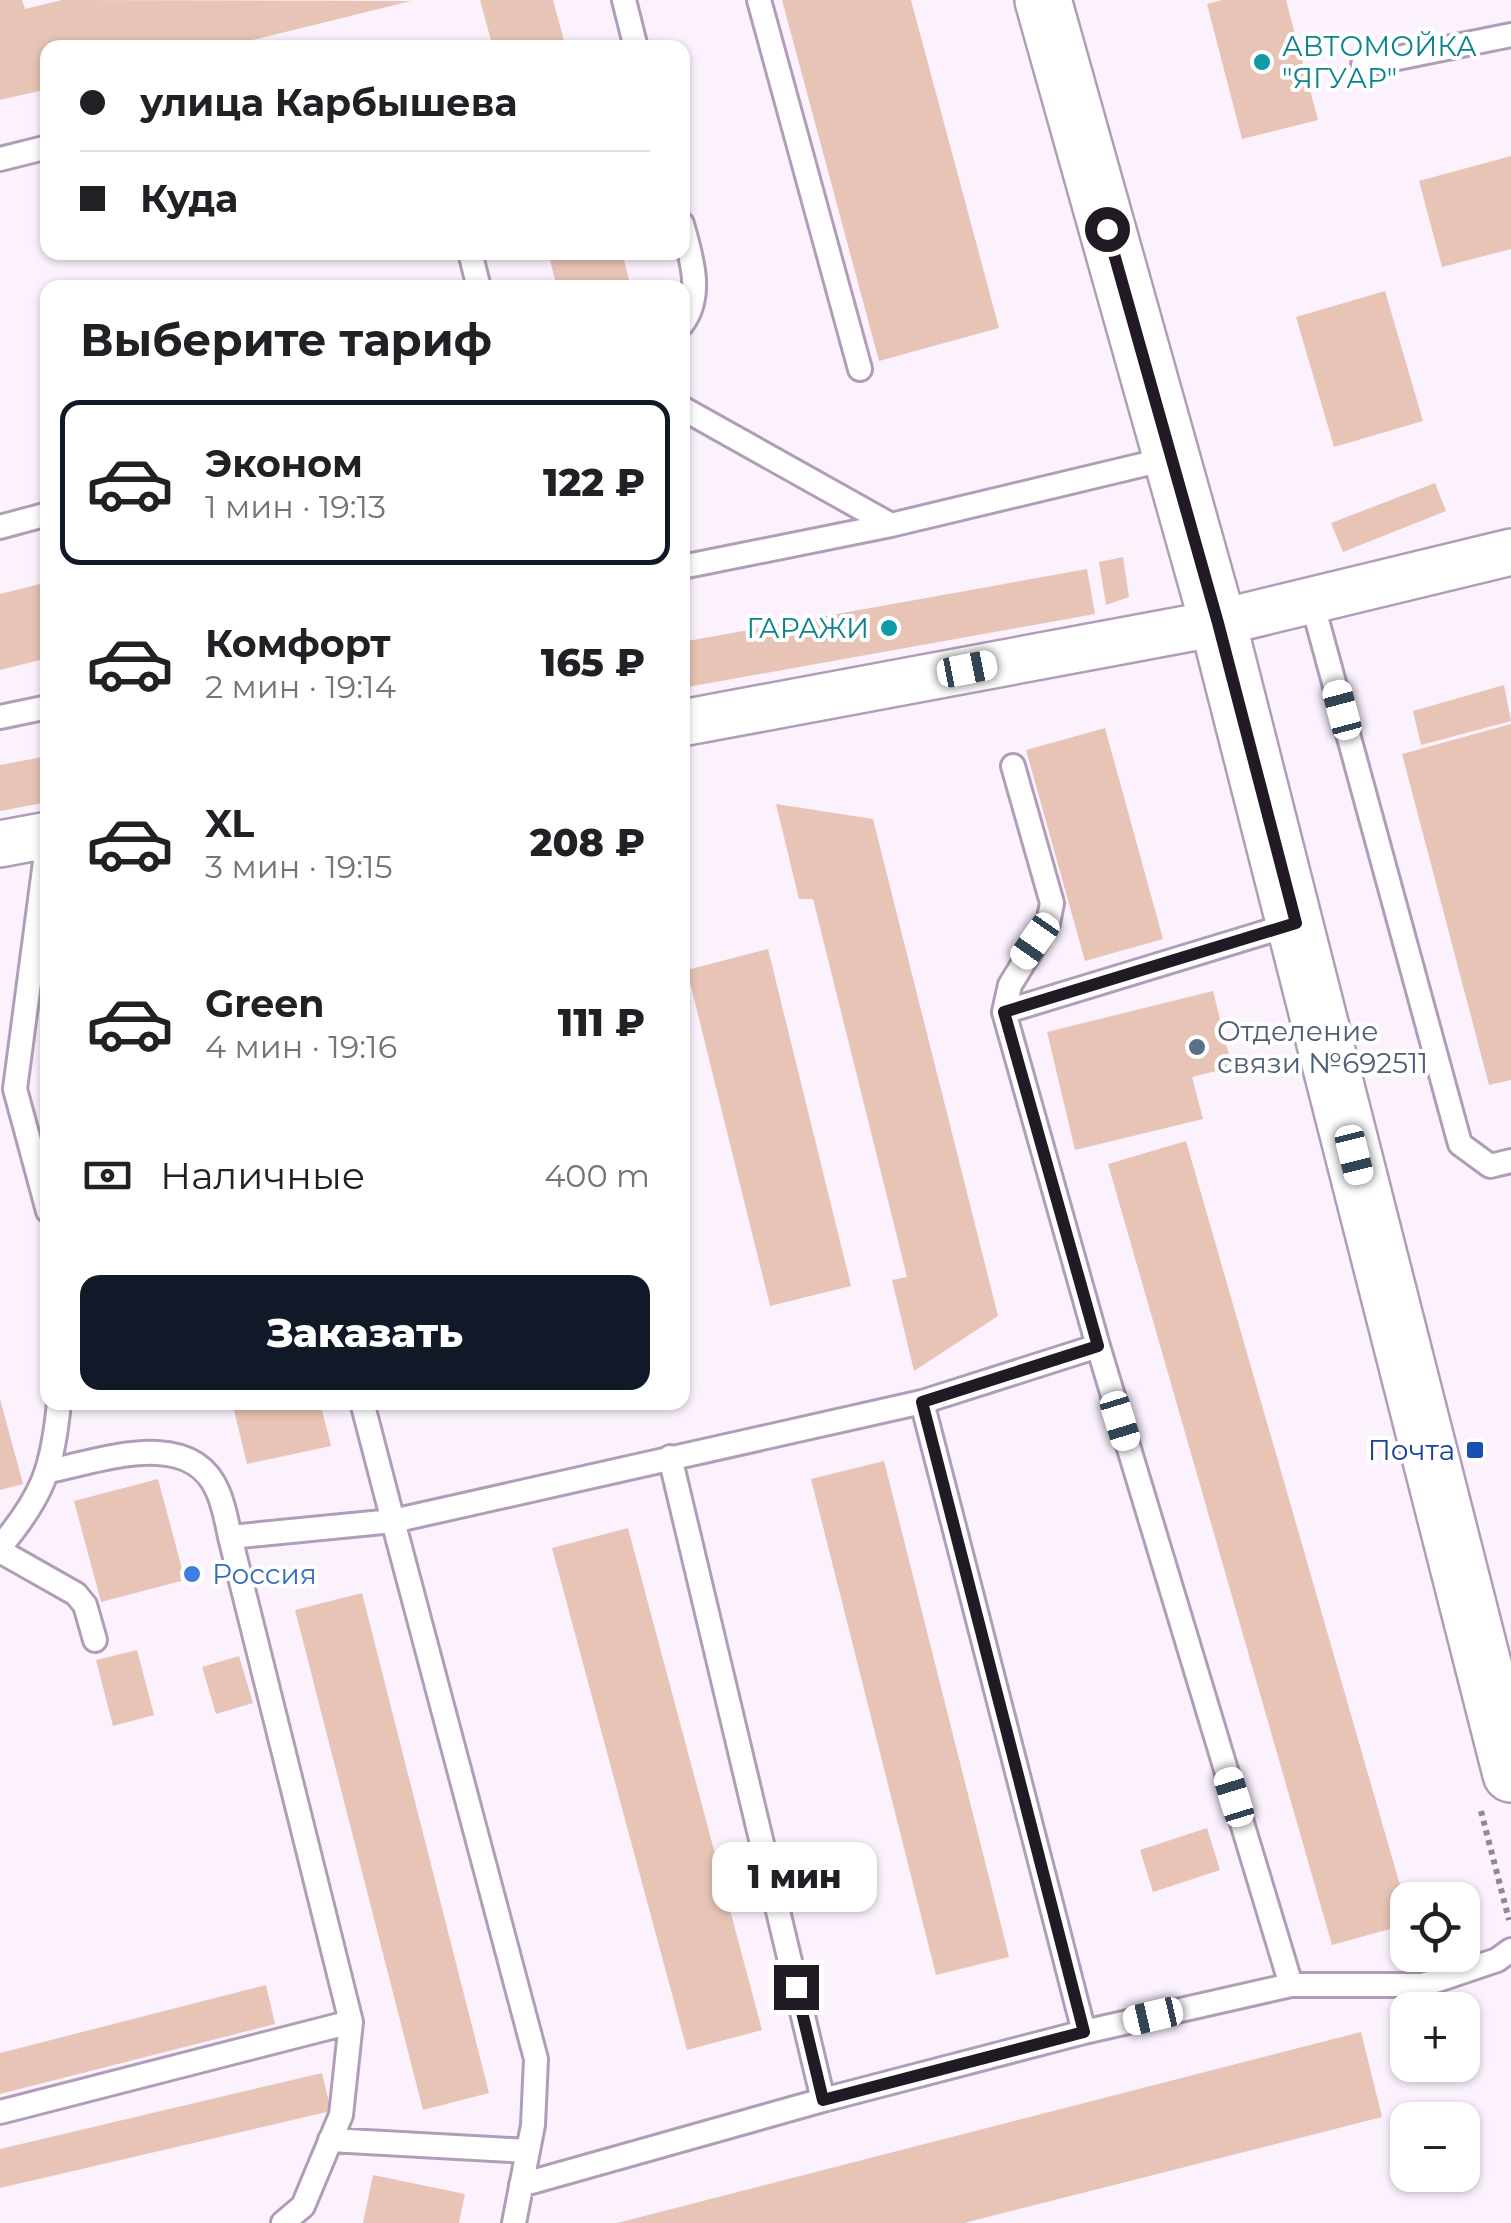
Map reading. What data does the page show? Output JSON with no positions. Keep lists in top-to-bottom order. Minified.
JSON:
{"places":{"other":["АВТОМОЙКА \"ЯГУАР\"","ГАРАЖИ","Отделение связи №692511","Россия"],"transit":["Почта"]},"page":{"banner":["улица Карбышева","Куда"],"heading":"Выберите тариф","list":[{"name":"Эконом","note":"1 мин · 19:13","value":"122 ₽"},{"name":"Комфорт","note":"2 мин · 19:14","value":"165 ₽"},{"name":"XL","note":"3 мин · 19:15","value":"208 ₽"},{"name":"Green","note":"4 мин · 19:16","value":"111 ₽"}],"pay":["Наличные","400 m"],"buttons":"Заказать","bubble":"1 мин","map_buttons":["+","−"]}}
